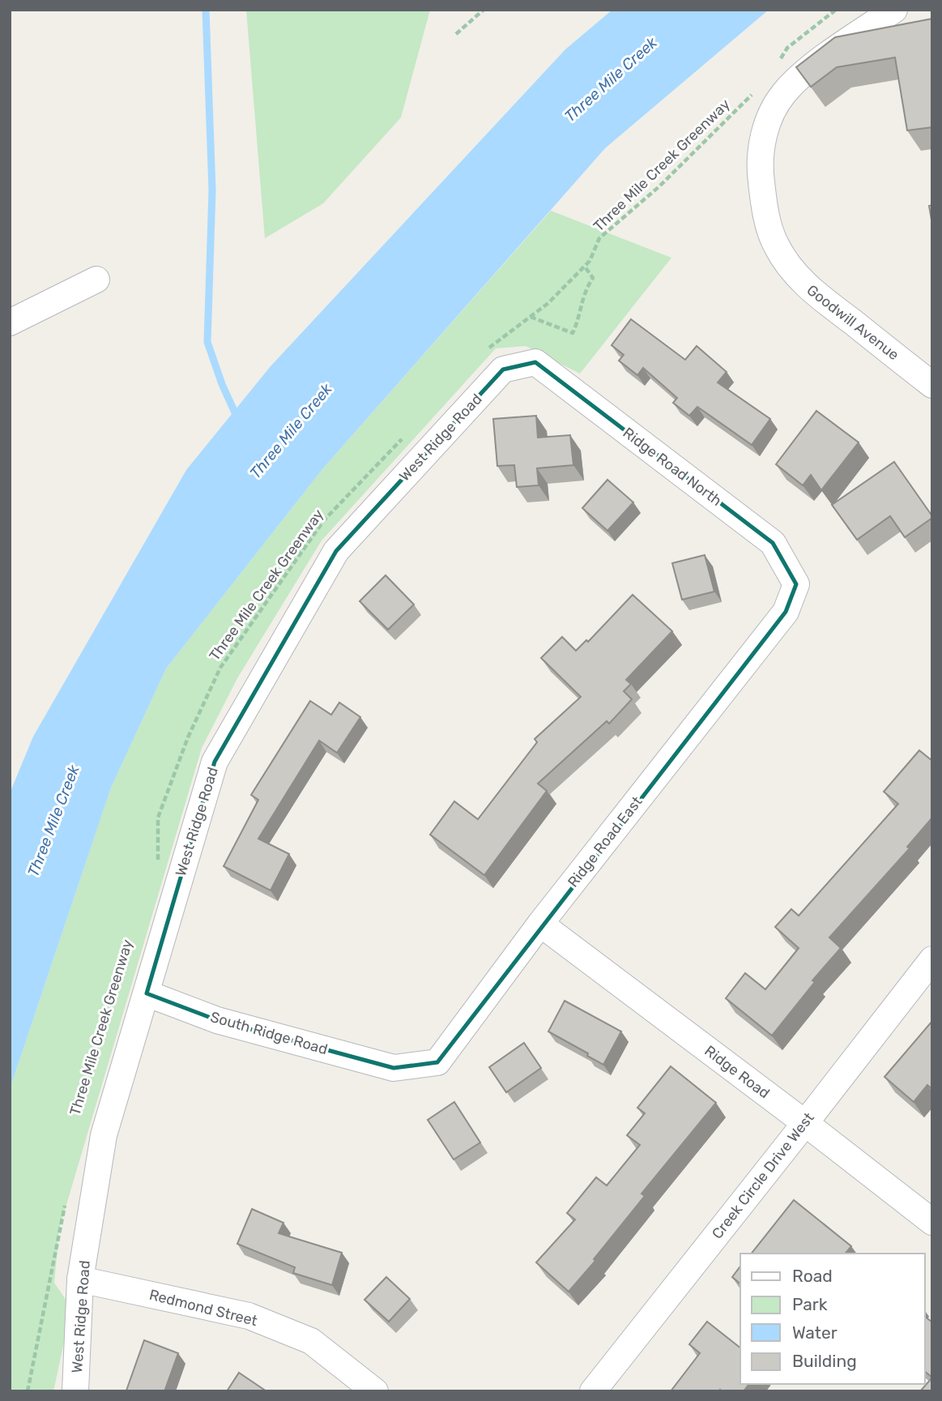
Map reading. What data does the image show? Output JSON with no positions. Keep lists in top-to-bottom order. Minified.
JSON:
{"streets":{"street":["Goodwill Avenue","West Ridge Road","Ridge Road North","Ridge Road East","South Ridge Road","Ridge Road","Creek Circle Drive West","Redmond Street"],"path":["Three Mile Creek Greenway"]},"crossings":[["West Ridge Road","Ridge Road North"],["West Ridge Road","South Ridge Road"],["West Ridge Road","Redmond Street"],["Ridge Road North","Ridge Road East"],["Ridge Road East","South Ridge Road"],["Ridge Road East","Ridge Road"],["Ridge Road","Creek Circle Drive West"]],"water":["Three Mile Creek"],"legend":["Road","Park","Water","Building"]}
